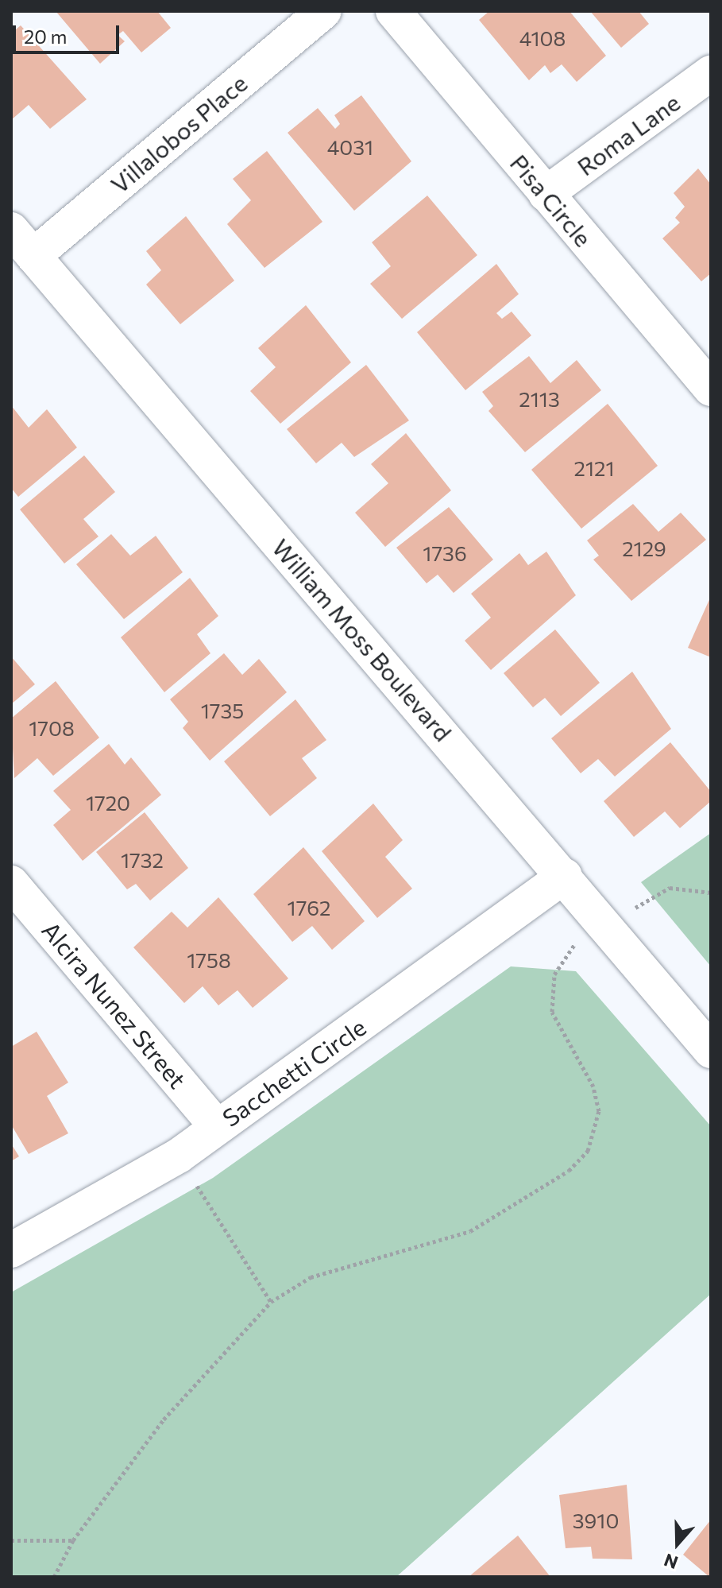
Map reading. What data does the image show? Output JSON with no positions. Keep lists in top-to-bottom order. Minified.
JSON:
{"streets":{"street":["Villalobos Place","Roma Lane","Pisa Circle","William Moss Boulevard","Alcira Nunez Street","Sacchetti Circle"]},"crossings":[["Villalobos Place","William Moss Boulevard"],["Roma Lane","Pisa Circle"],["William Moss Boulevard","Sacchetti Circle"],["Alcira Nunez Street","Sacchetti Circle"]],"house_numbers":["4108","4031","2113","2121","2129","1736","1735","1708","1720","1732","1762","1758","3910"],"scale_bar":"20 m","north":"bottom"}
